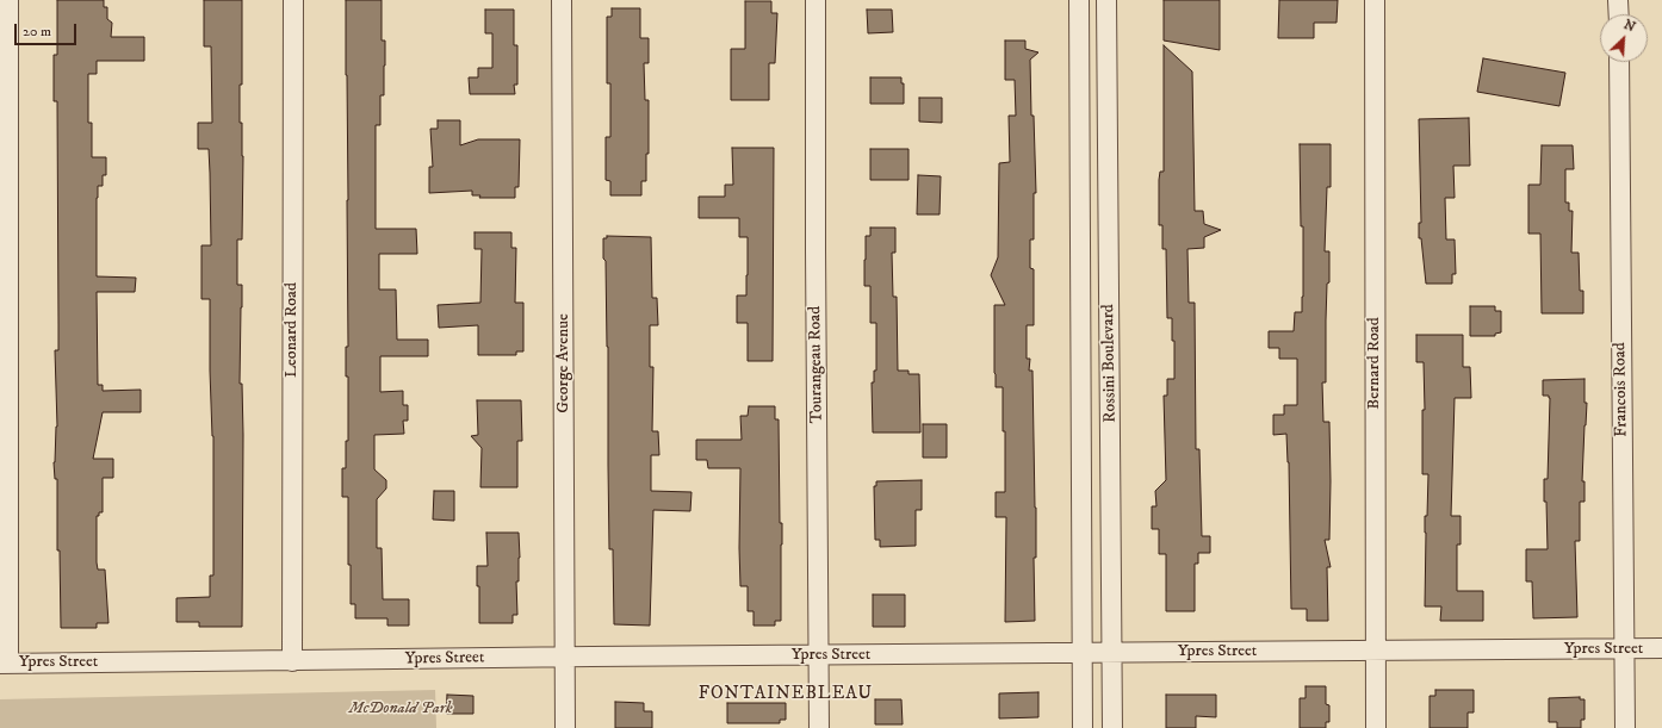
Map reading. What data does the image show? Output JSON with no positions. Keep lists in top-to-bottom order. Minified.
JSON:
{"streets":{"street":["Leonard Road","George Avenue","Rossini Boulevard","Bernard Road","Tourangeau Road","Francois Road","Ypres Street"]},"crossings":[["Leonard Road","Ypres Street"],["George Avenue","Ypres Street"],["Rossini Boulevard","Ypres Street"],["Bernard Road","Ypres Street"],["Tourangeau Road","Ypres Street"],["Francois Road","Ypres Street"]],"districts":["FONTAINEBLEAU"],"parks":["McDonald Park"],"scale_bar":"20 m","north":"top right"}
